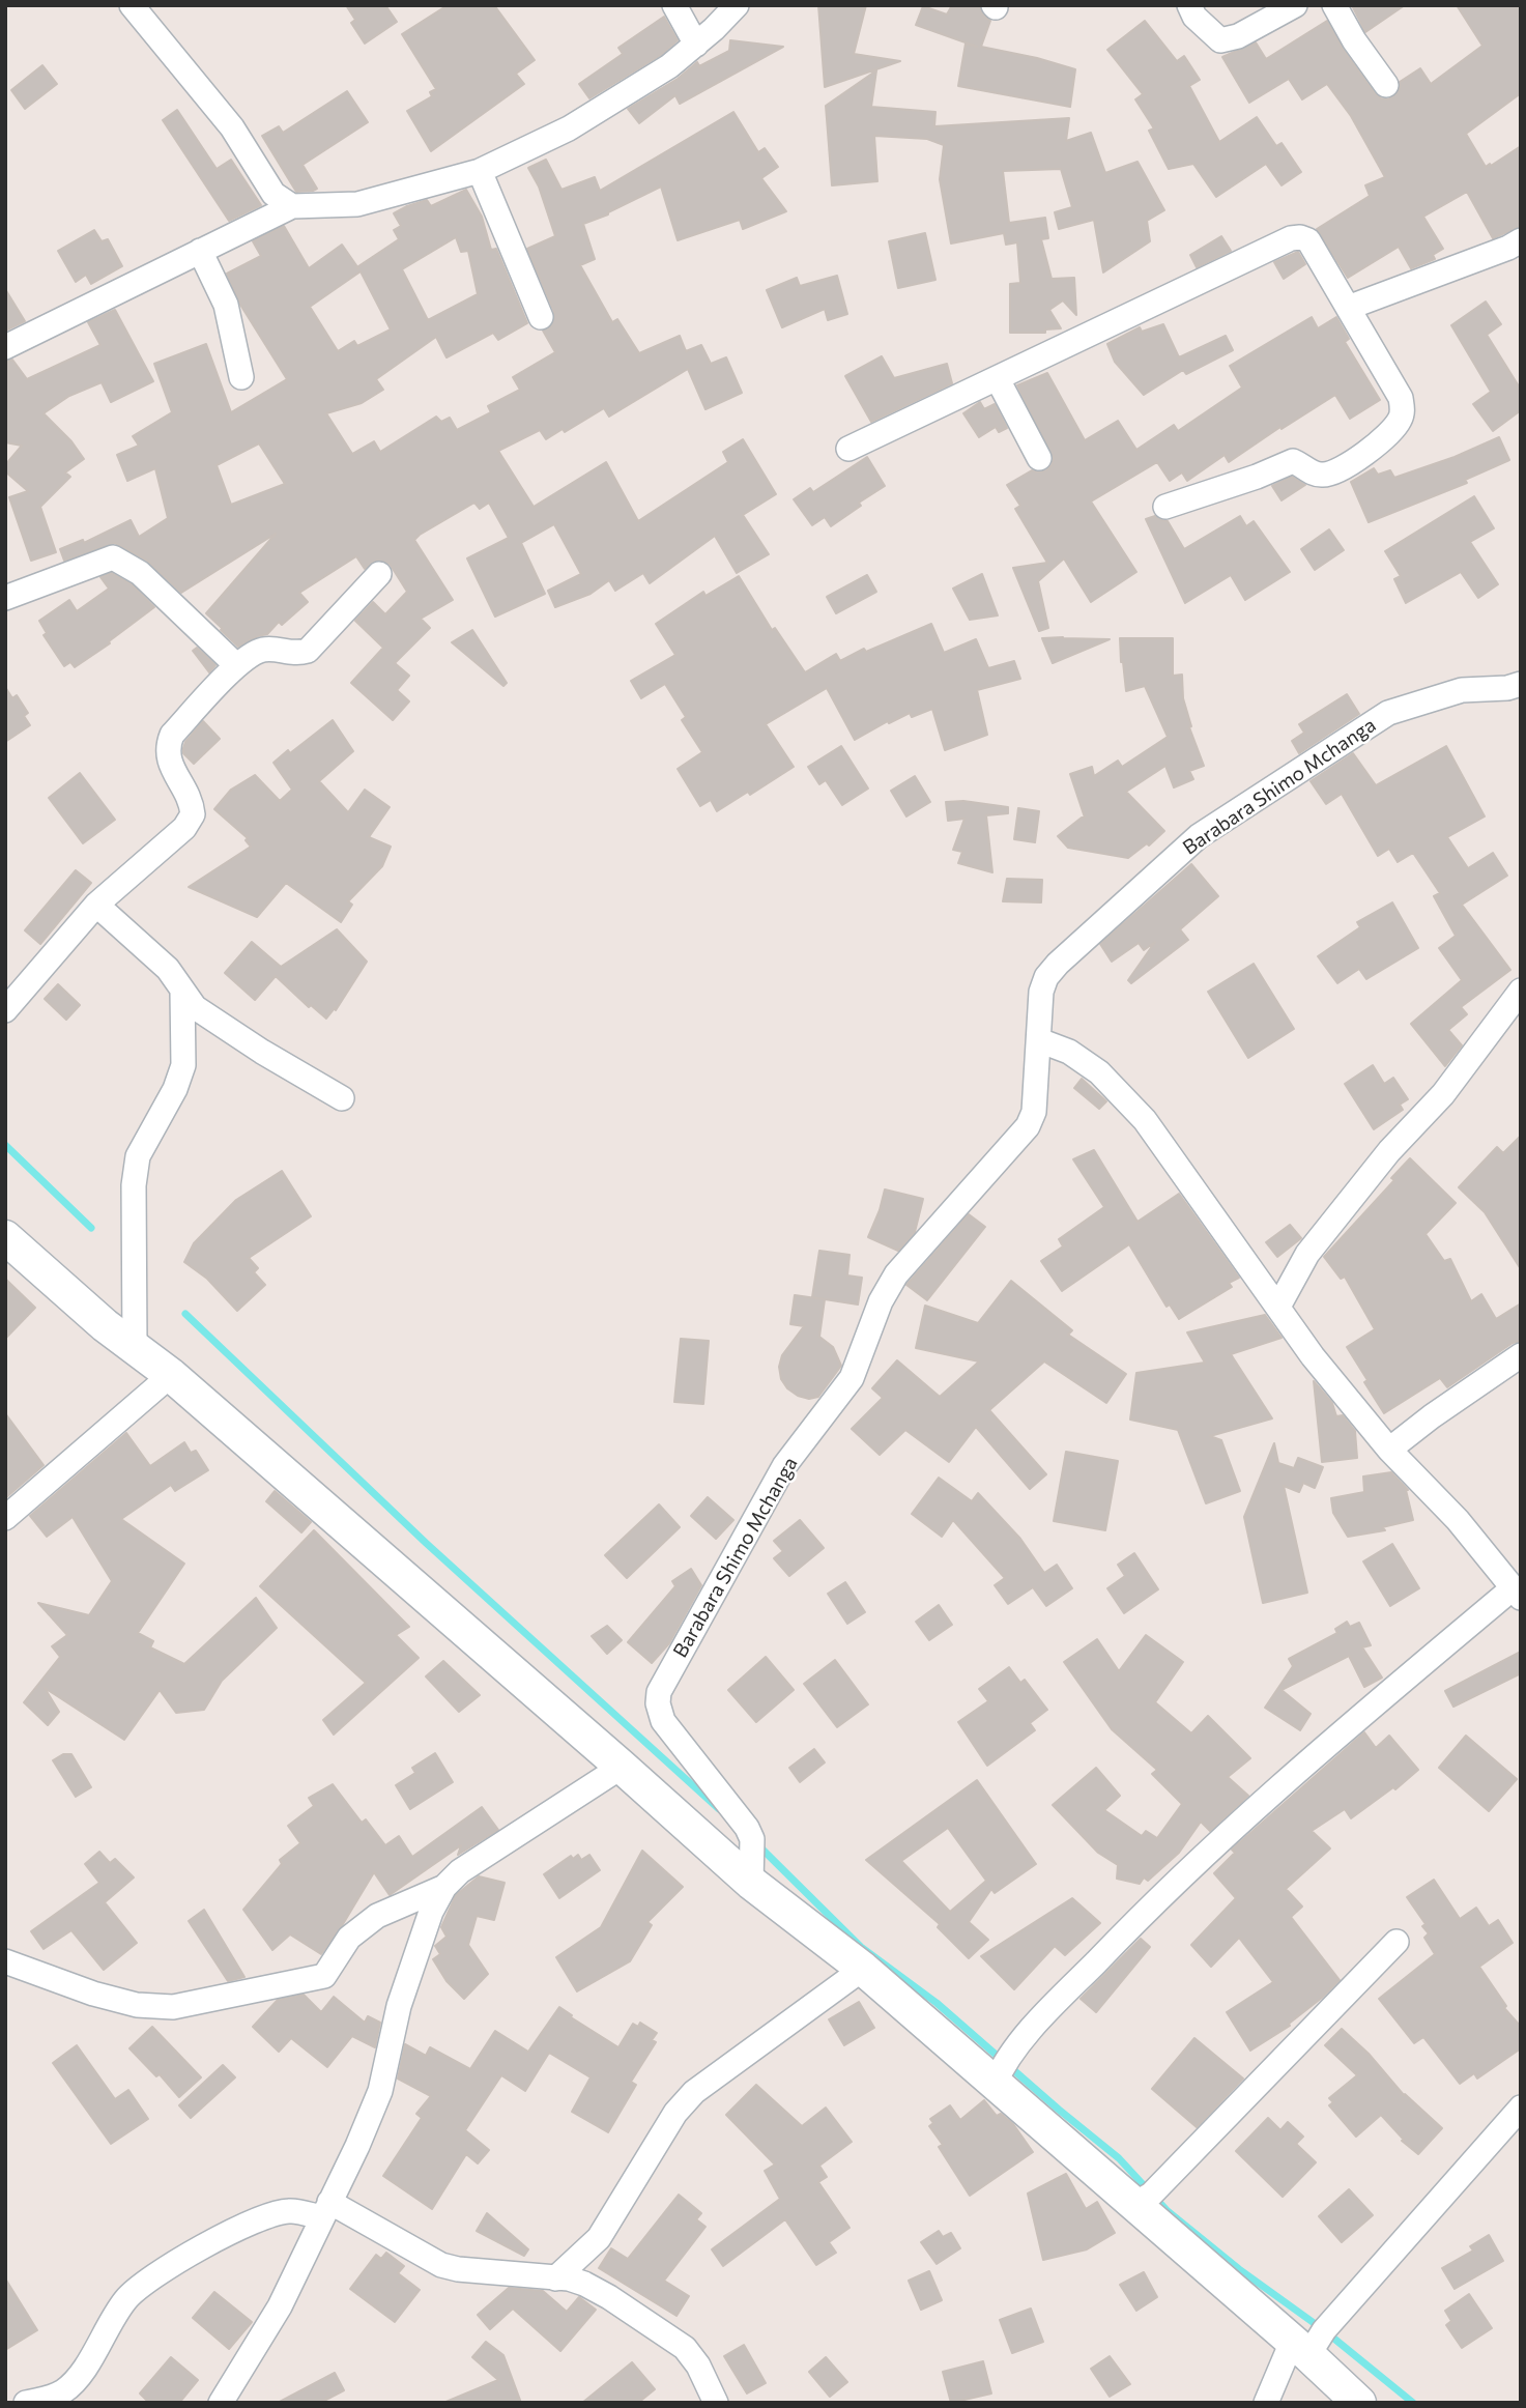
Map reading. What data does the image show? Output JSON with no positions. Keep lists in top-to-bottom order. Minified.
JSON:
{"streets":{"street":["Barabara Shimo Mchanga"]}}
